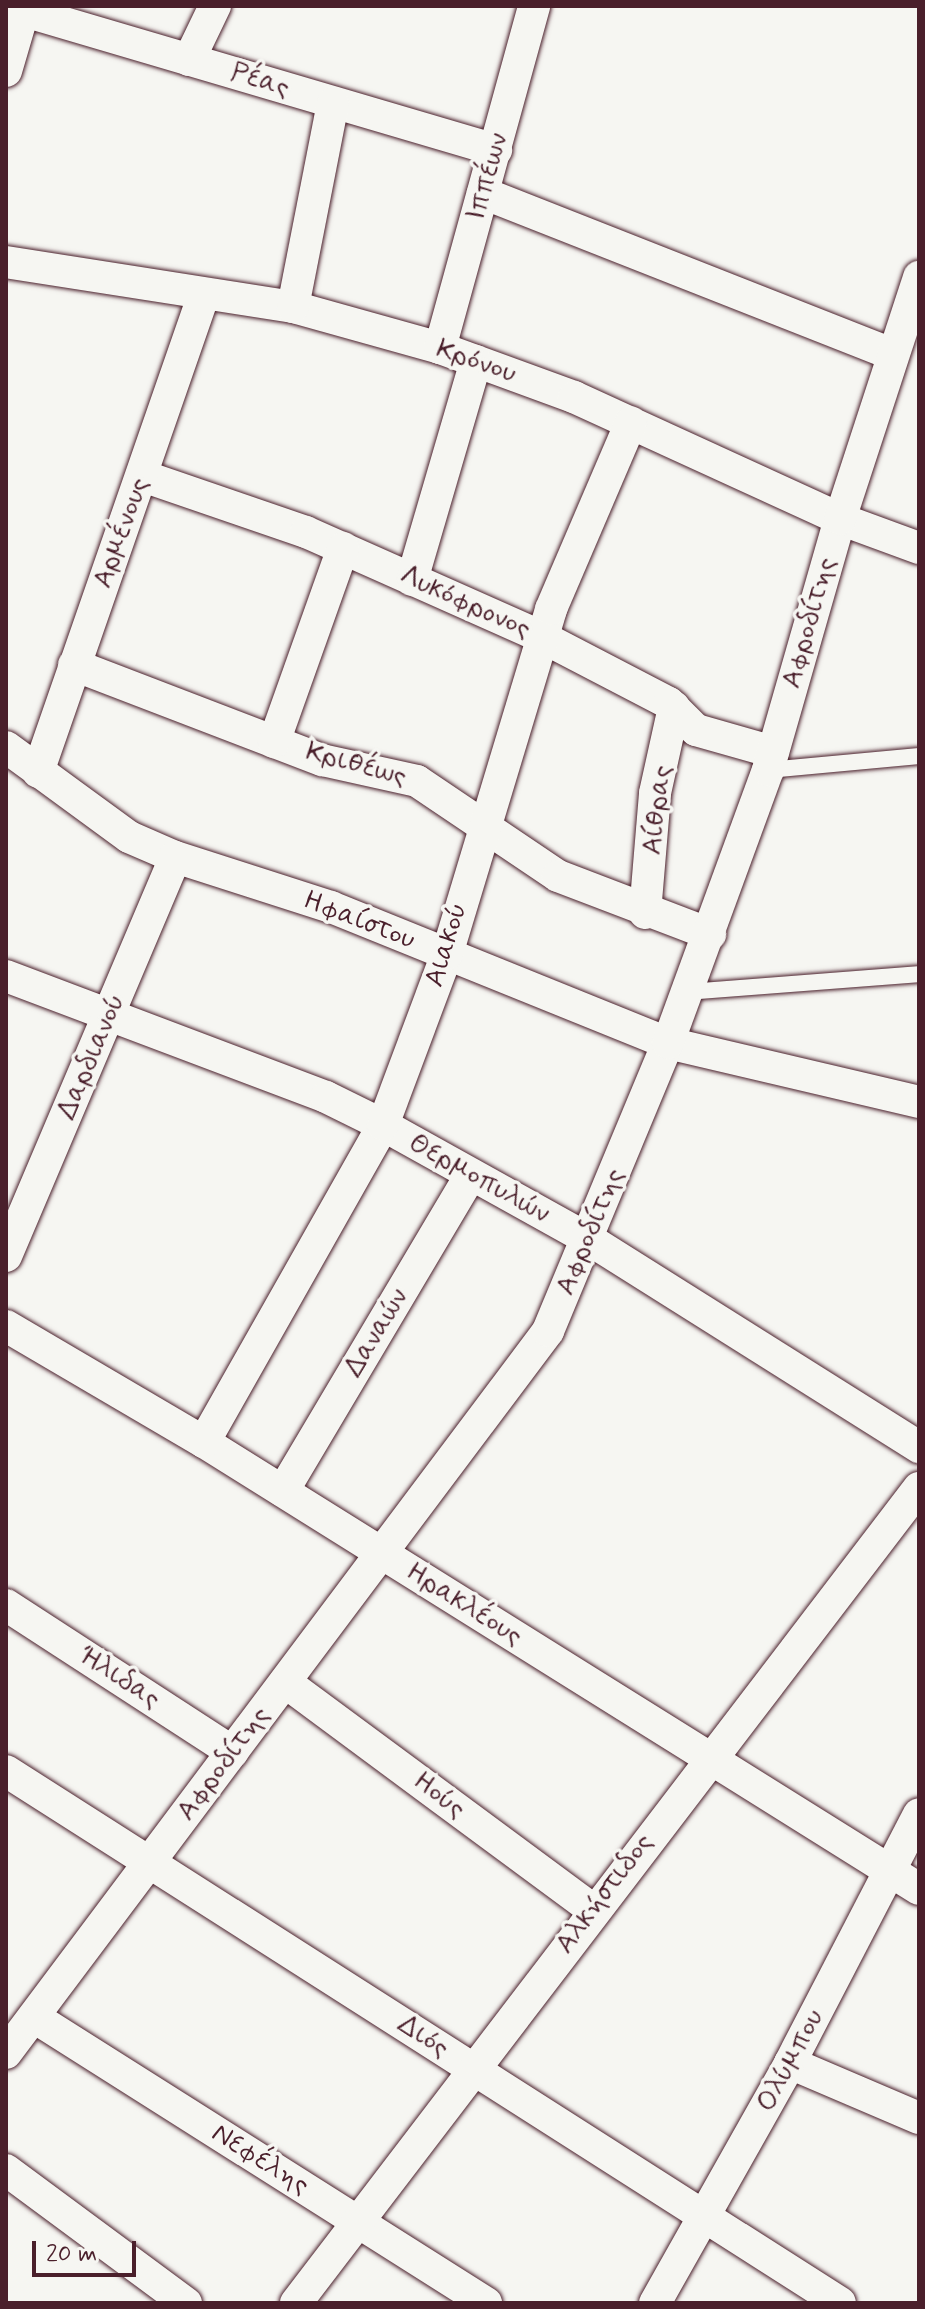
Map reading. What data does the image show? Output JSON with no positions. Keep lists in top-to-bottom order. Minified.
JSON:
{"streets":{"street":["Ρέας","Ιππέων","Κρόνου","Αρμένους","Λυκόφρoνος","Αφροδίτης","Κριθέως","Αίθρας","Ηφαίστου","Αιακού","Δαρδιανού","Θερμοπυλών","Δαναών","Ηρακλέους","Ήλιδας","Ηούς","Αλκήστιδος","Διός","Ολύμπου","Νεφέλης"]},"crossings":[["Ρέας","Ιππέων"],["Ιππέων","Κρόνου"],["Κρόνου","Αρμένους"],["Κρόνου","Αφροδίτης"],["Κρόνου","Αιακού"],["Αρμένους","Λυκόφρoνος"],["Αρμένους","Κριθέως"],["Αρμένους","Ηφαίστου"],["Λυκόφρoνος","Αφροδίτης"],["Λυκόφρoνος","Αίθρας"],["Λυκόφρoνος","Αιακού"],["Αφροδίτης","Κριθέως"],["Αφροδίτης","Ηφαίστου"],["Αφροδίτης","Θερμοπυλών"],["Αφροδίτης","Ηρακλέους"],["Αφροδίτης","Ήλιδας"],["Αφροδίτης","Ηούς"],["Αφροδίτης","Διός"],["Αφροδίτης","Νεφέλης"],["Κριθέως","Αίθρας"],["Κριθέως","Αιακού"],["Ηφαίστου","Αιακού"],["Ηφαίστου","Δαρδιανού"],["Αιακού","Θερμοπυλών"],["Αιακού","Ηρακλέους"],["Δαρδιανού","Θερμοπυλών"],["Θερμοπυλών","Δαναών"],["Δαναών","Ηρακλέους"],["Ηρακλέους","Αλκήστιδος"],["Ηρακλέους","Ολύμπου"],["Ηούς","Αλκήστιδος"],["Αλκήστιδος","Διός"],["Αλκήστιδος","Νεφέλης"],["Διός","Ολύμπου"]],"scale_bar":"20 m"}
